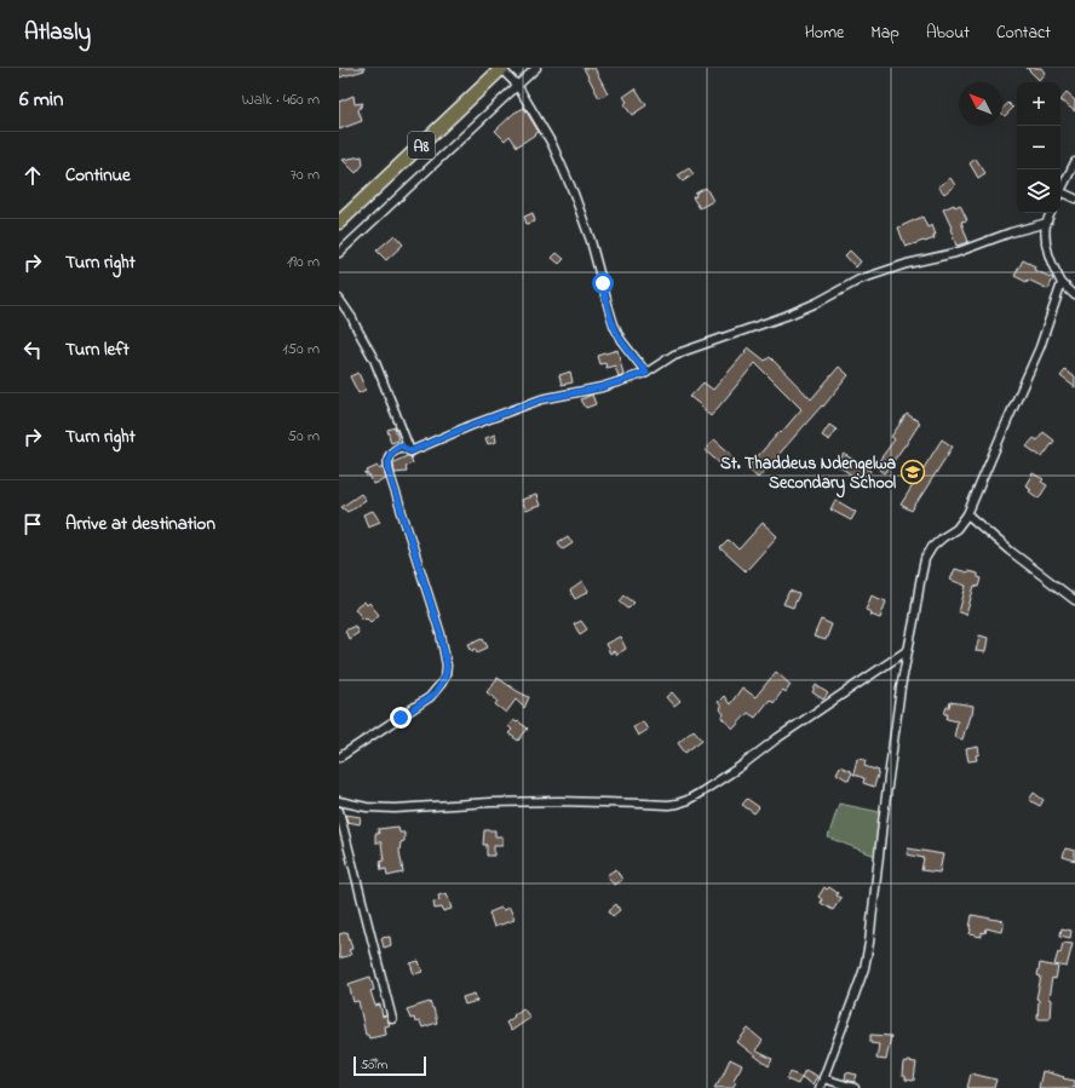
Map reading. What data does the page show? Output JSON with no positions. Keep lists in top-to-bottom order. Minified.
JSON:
{"streets":{"highway":["A8"]},"places":{"school or university":["St. Thaddeus Ndengelwa Secondary School"]},"scale_bar":"50 m","north":"top left","page":{"header":"Atlasly","nav":["Home","Map","About","Contact"],"heading":["6 min","Walk · 460 m"],"map_buttons":["+","−"],"list":[["Continue","70 m"],["Turn right","190 m"],["Turn left","150 m"],["Turn right","50 m"],"Arrive at destination"],"scale":"50 m"}}
